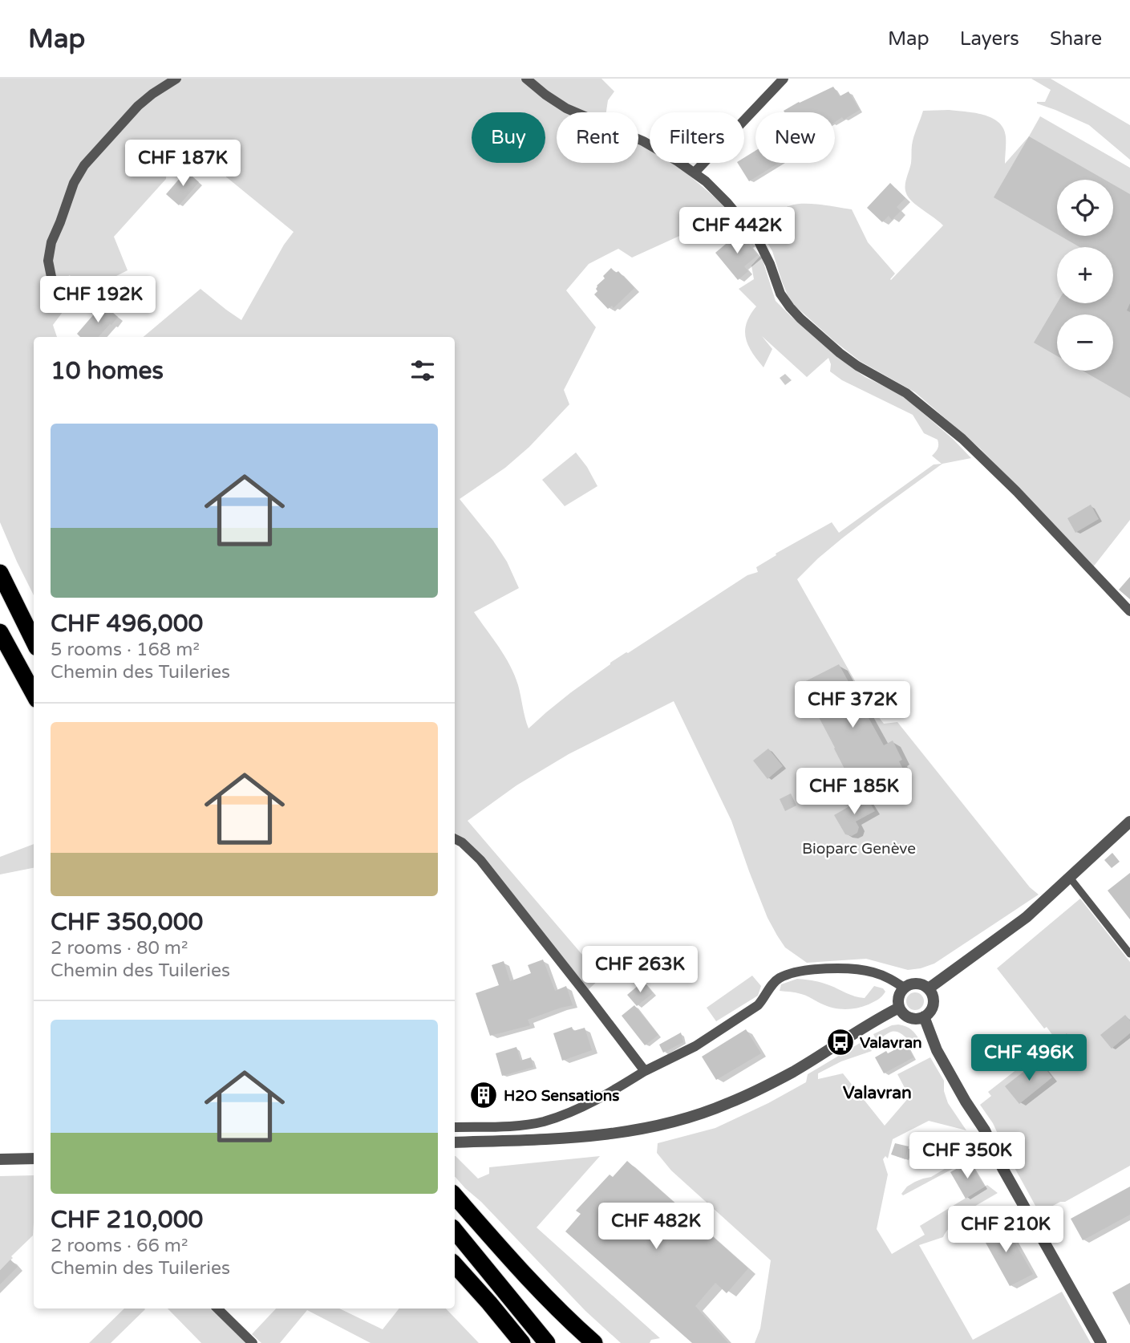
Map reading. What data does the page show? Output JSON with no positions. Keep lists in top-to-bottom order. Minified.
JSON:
{"districts":["Valavran"],"parks":["Bioparc Genève"],"places":{"bus stop":["Valavran"],"building":["H2O Sensations"]},"page":{"header":"Map","nav":["Map","Layers","Share"],"chip":["Buy","Rent","Filters","New"],"price":["CHF 187K","CHF 442K","CHF 192K","CHF 372K","CHF 185K","CHF 263K","CHF 496K","CHF 350K","CHF 482K","CHF 210K"],"map_buttons":["+","−"],"heading":"10 homes","list":[{"name":"CHF 496,000","note":"5 rooms · 168 m² · Chemin des Tuileries"},{"name":"CHF 350,000","note":"2 rooms · 80 m² · Chemin des Tuileries"},{"name":"CHF 210,000","note":"2 rooms · 66 m² · Chemin des Tuileries"}]}}
